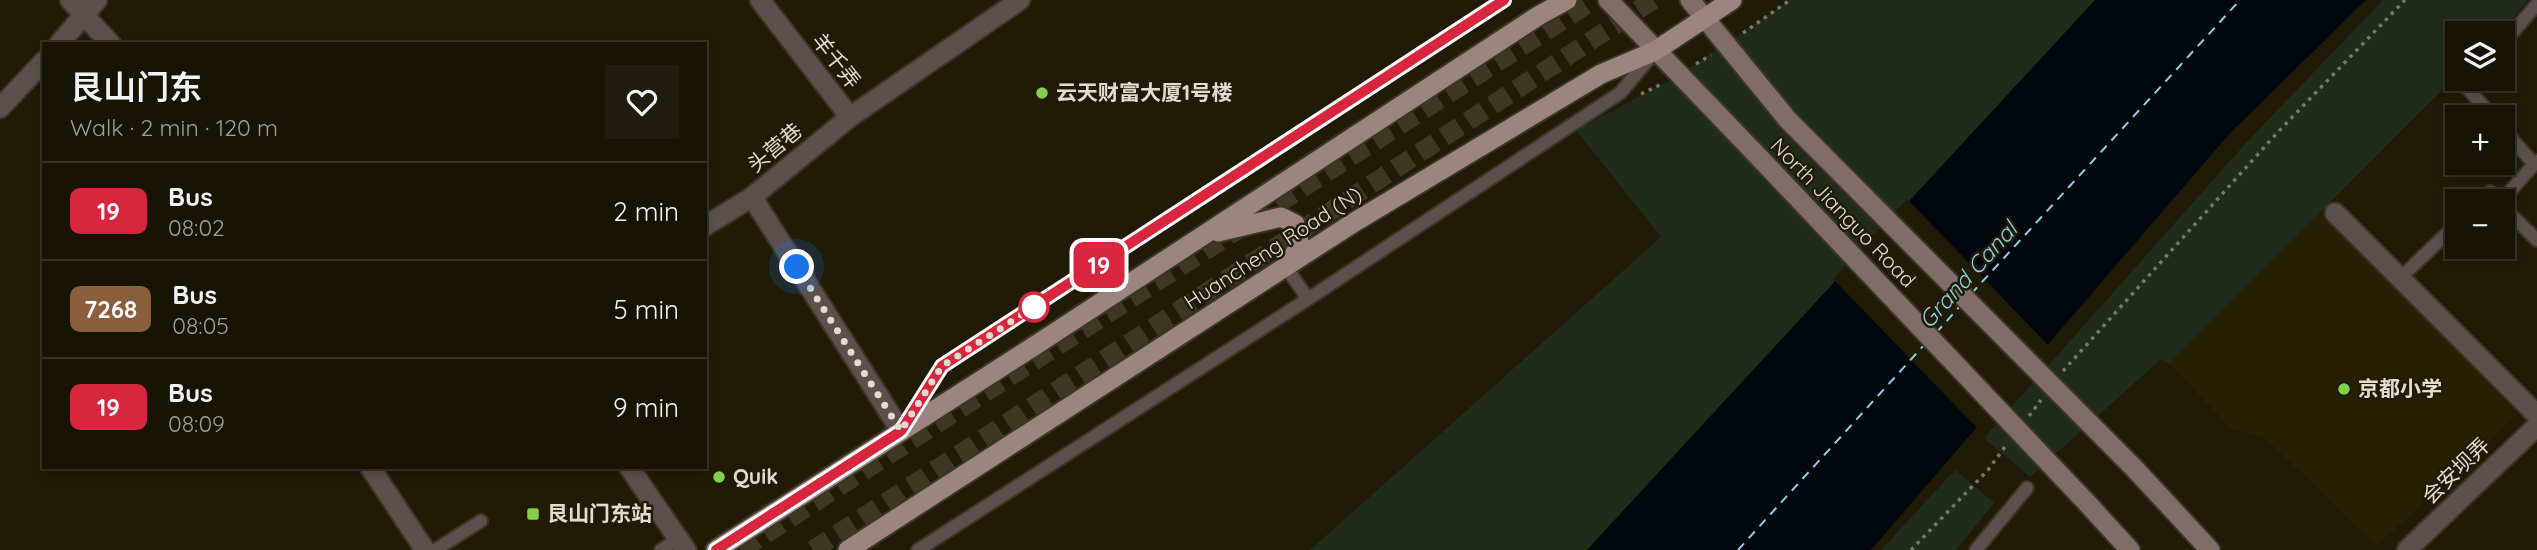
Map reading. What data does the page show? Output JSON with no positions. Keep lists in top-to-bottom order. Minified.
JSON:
{"streets":{"main road":["North Jianguo Road","Huancheng Road (N)"],"street":["羊千弄","头营巷","会安坝弄"]},"crossings":[["羊千弄","头营巷"],["North Jianguo Road","Huancheng Road (N)"]],"water":["Grand Canal"],"places":{"other":["云天财富大厦1号楼","京都小学","Quik"],"transit":["艮山门东站"]},"lines":["bus line 19"],"page":{"on_map":"19","map_buttons":["+","−"],"heading":["艮山门东","Walk · 2 min · 120 m"],"list":[{"mark":"19","name":"Bus","note":"08:02","value":"2 min"},{"mark":"7268","name":"Bus","note":"08:05","value":"5 min"},{"mark":"19","name":"Bus","note":"08:09","value":"9 min"}]}}
